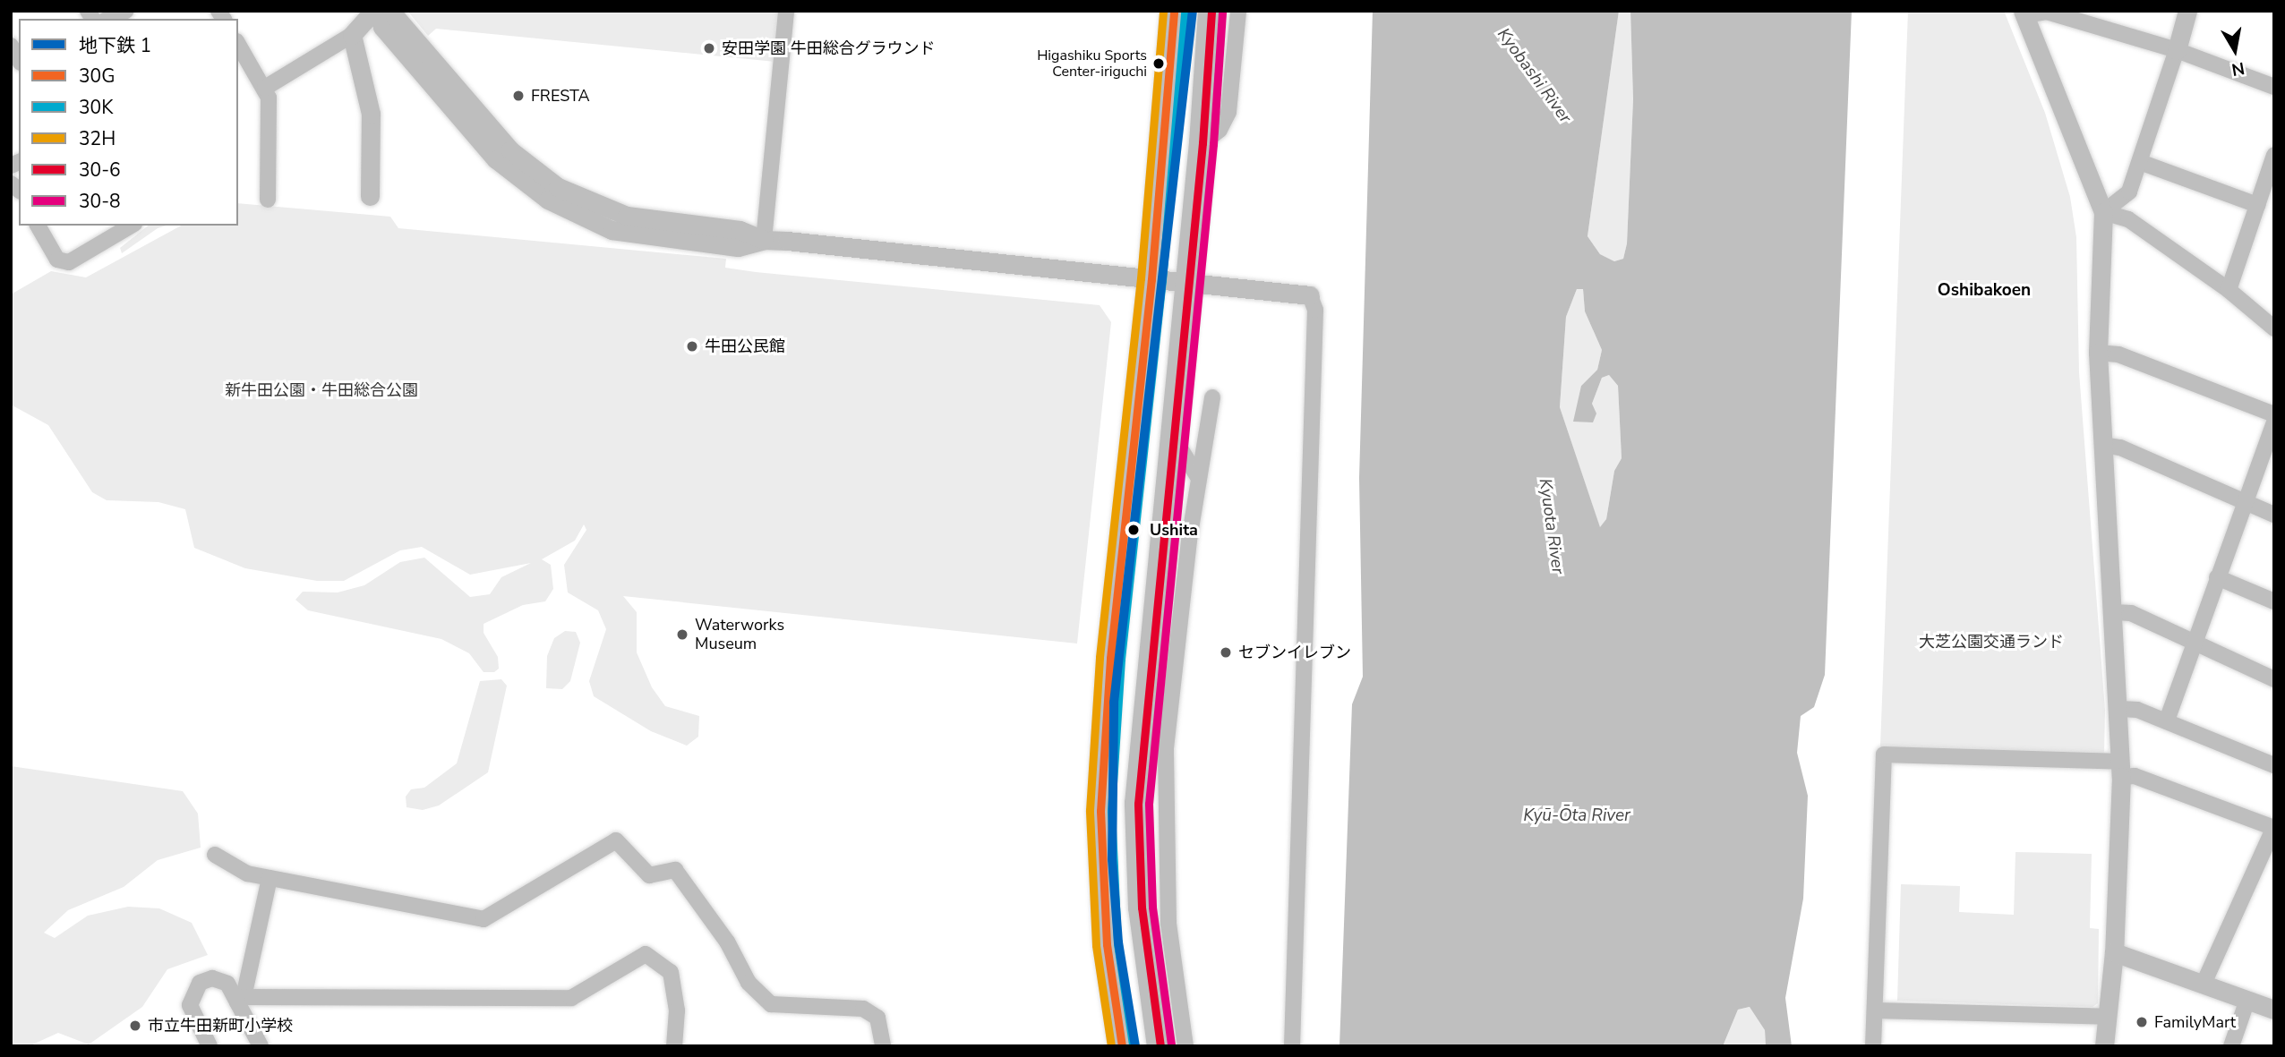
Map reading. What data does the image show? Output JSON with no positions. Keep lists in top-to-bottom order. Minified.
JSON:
{"districts":["Oshibakoen"],"water":["Kyobashi River","Kyuota River","Kyū-Ōta River"],"parks":["新牛田公園・牛田総合公園","大芝公園交通ランド"],"places":["安田学園 牛田総合グラウンド","Higashiku Sports Center-iriguchi","FRESTA","牛田公民館","Ushita","Waterworks Museum","セブンイレブン","FamilyMart","市立牛田新町小学校"],"lines":["metro line 1","transit line 30G","transit line 32H","transit line 30-6","transit line 30K","transit line 30-8"],"legend":["地下鉄 1","30G","30K","32H","30-6","30-8"],"north":"bottom"}
